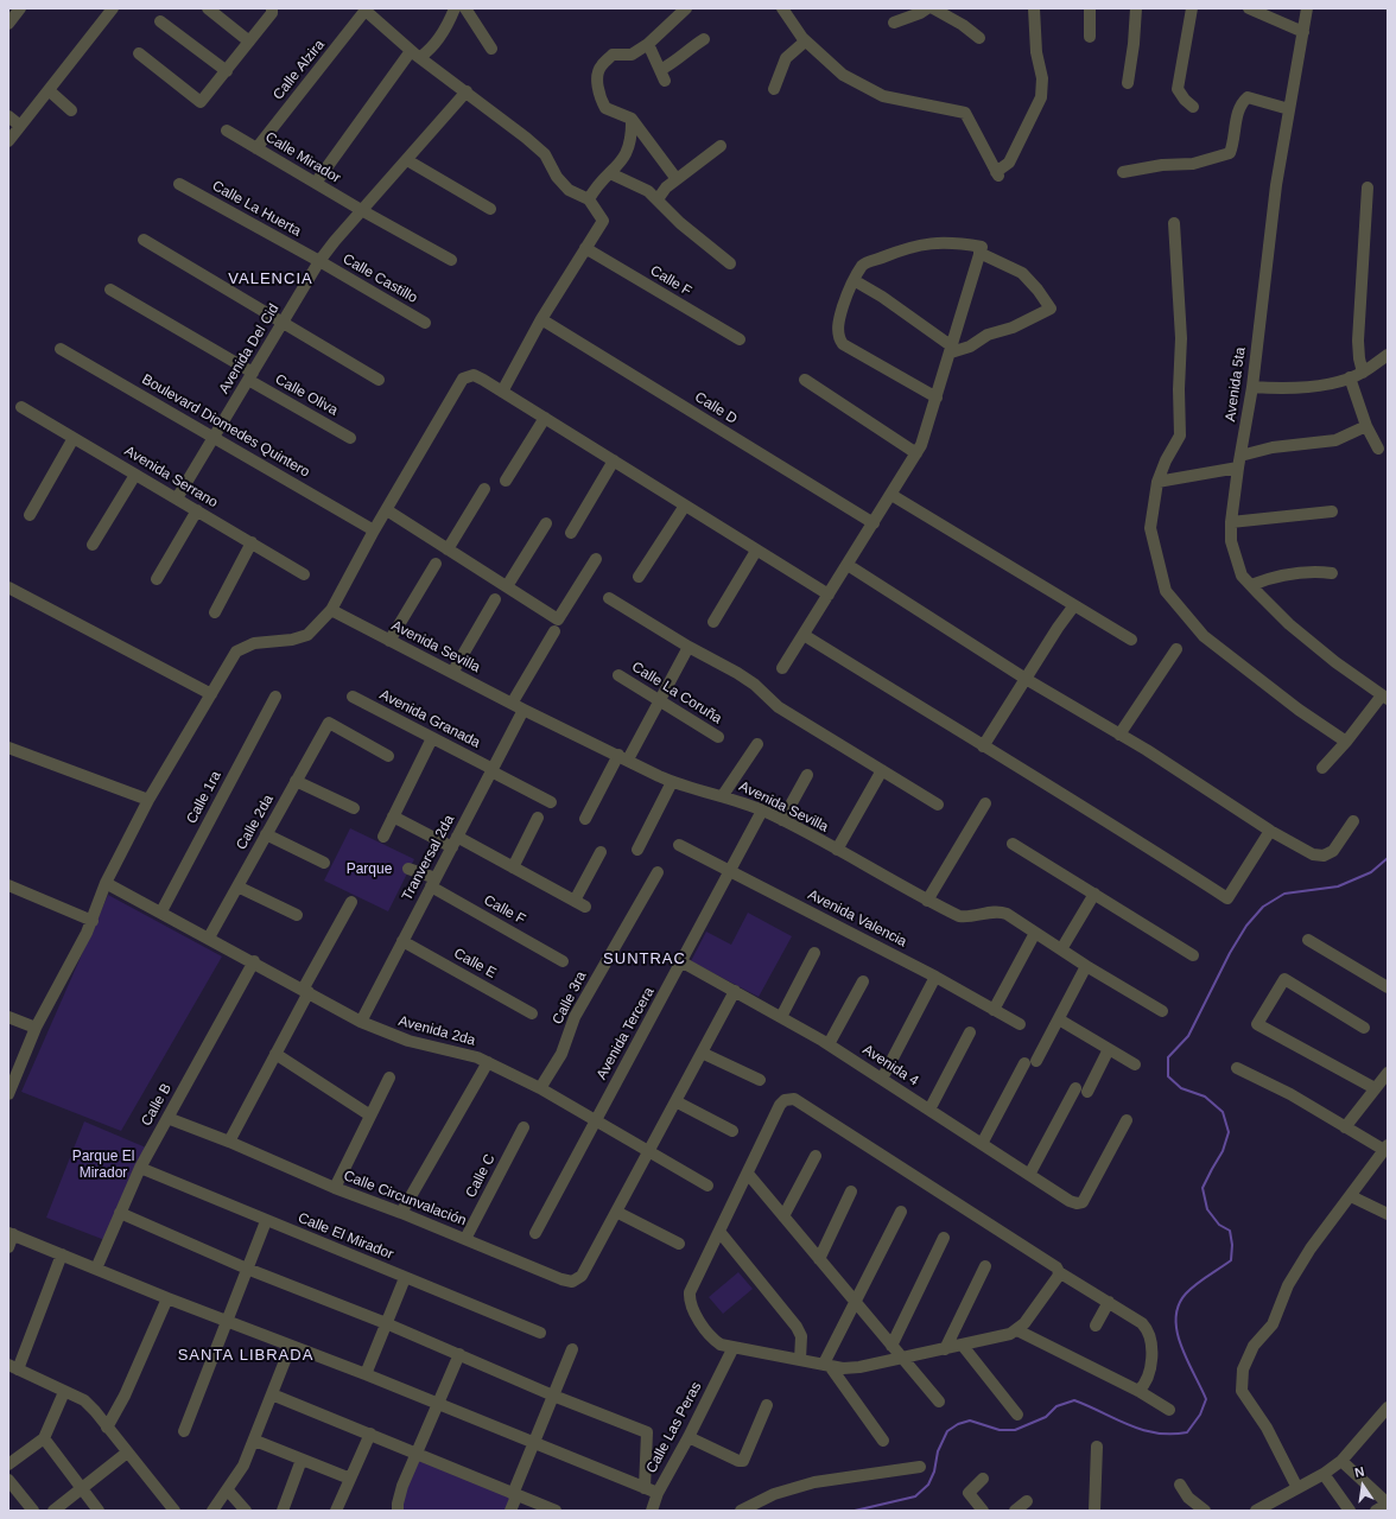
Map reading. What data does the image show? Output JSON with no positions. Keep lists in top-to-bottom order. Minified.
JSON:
{"streets":{"street":["Calle Alzira","Calle Mirador","Calle La Huerta","Calle Castillo","Calle F","Avenida Del Cid","Avenida 5ta","Calle Oliva","Calle D","Boulevard Diomedes Quintero","Avenida Serrano","Avenida Sevilla","Calle La Coruña","Avenida Granada","Calle 1ra","Calle 2da","Tranversal 2da","Avenida Valencia","Calle E","Calle 3ra","Avenida 2da","Avenida Tercera","Avenida 4","Calle B","Calle C","Calle Circunvalación","Calle El Mirador","Calle Las Peras"]},"crossings":[["Calle Alzira","Calle Mirador"],["Calle Mirador","Avenida Del Cid"],["Calle La Huerta","Calle Castillo"],["Calle La Huerta","Avenida Del Cid"],["Calle Castillo","Avenida Del Cid"],["Calle F","Tranversal 2da"],["Avenida Del Cid","Calle Oliva"],["Avenida Del Cid","Boulevard Diomedes Quintero"],["Avenida Del Cid","Avenida Serrano"],["Avenida Sevilla","Tranversal 2da"],["Avenida Sevilla","Avenida Tercera"],["Avenida Granada","Tranversal 2da"],["Calle 1ra","Avenida 2da"],["Calle 2da","Avenida 2da"],["Tranversal 2da","Calle E"],["Tranversal 2da","Avenida 2da"],["Avenida Valencia","Avenida Tercera"],["Calle 3ra","Avenida 2da"],["Avenida 2da","Avenida Tercera"],["Avenida 2da","Calle B"],["Avenida Tercera","Avenida 4"],["Calle B","Calle Circunvalación"],["Calle B","Calle El Mirador"],["Calle C","Calle Circunvalación"]],"districts":["VALENCIA","SUNTRAC","SANTA LIBRADA"],"parks":["Parque","Parque El Mirador"],"north":"top"}
